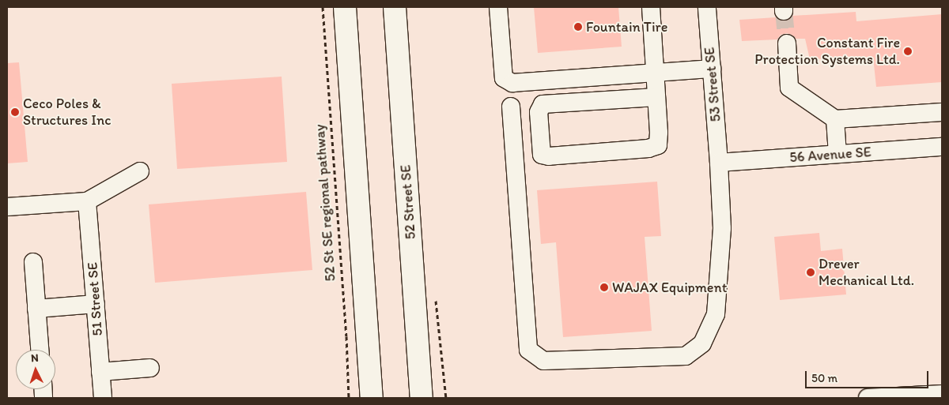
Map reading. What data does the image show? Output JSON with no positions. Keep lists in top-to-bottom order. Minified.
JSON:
{"streets":{"main road":["52 Street SE"],"street":["53 Street SE","56 Avenue SE","51 Street SE"],"path":["52 St SE regional pathway"]},"crossings":[["53 Street SE","56 Avenue SE"]],"places":["Fountain Tire","Constant Fire Protection Systems Ltd.","Ceco Poles & Structures Inc","Drever Mechanical Ltd.","WAJAX Equipment"],"scale_bar":"50 m","north":"top"}
